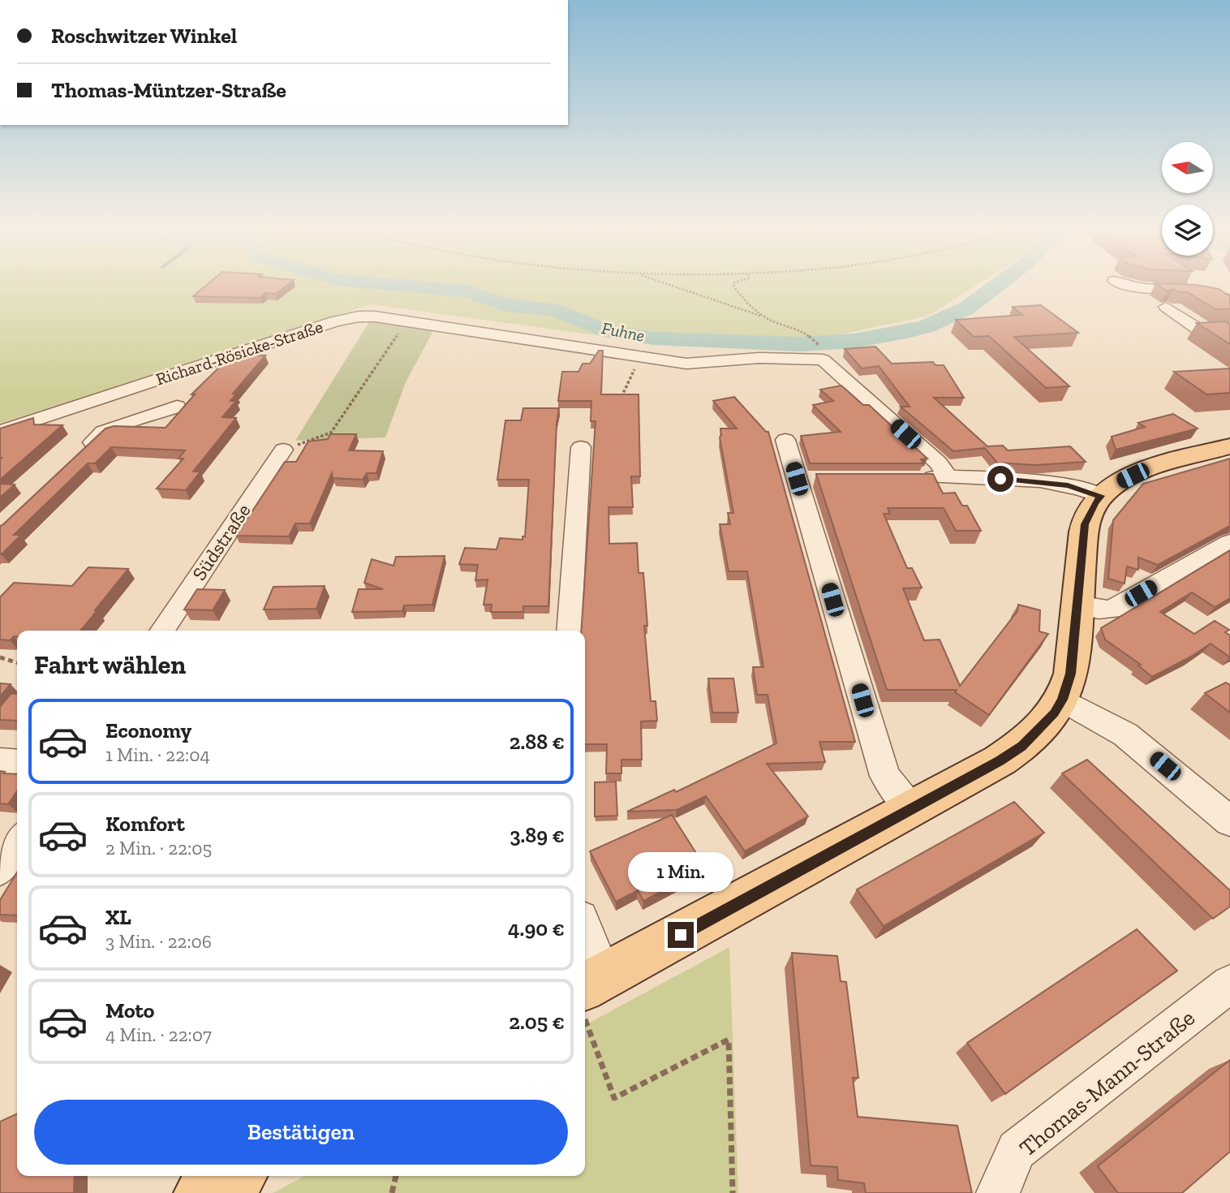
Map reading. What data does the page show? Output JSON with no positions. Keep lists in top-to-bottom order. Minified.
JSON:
{"streets":{"street":["Richard-Rösicke-Straße","Südstraße","Thomas-Mann-Straße"]},"water":["Fuhne"],"north":"left","page":{"banner":["Roschwitzer Winkel","Thomas-Müntzer-Straße"],"heading":"Fahrt wählen","list":[{"name":"Economy","note":"1 Min. · 22:04","value":"2.88 €"},{"name":"Komfort","note":"2 Min. · 22:05","value":"3.89 €"},{"name":"XL","note":"3 Min. · 22:06","value":"4.90 €"},{"name":"Moto","note":"4 Min. · 22:07","value":"2.05 €"}],"bubble":"1 Min.","buttons":"Bestätigen"}}
